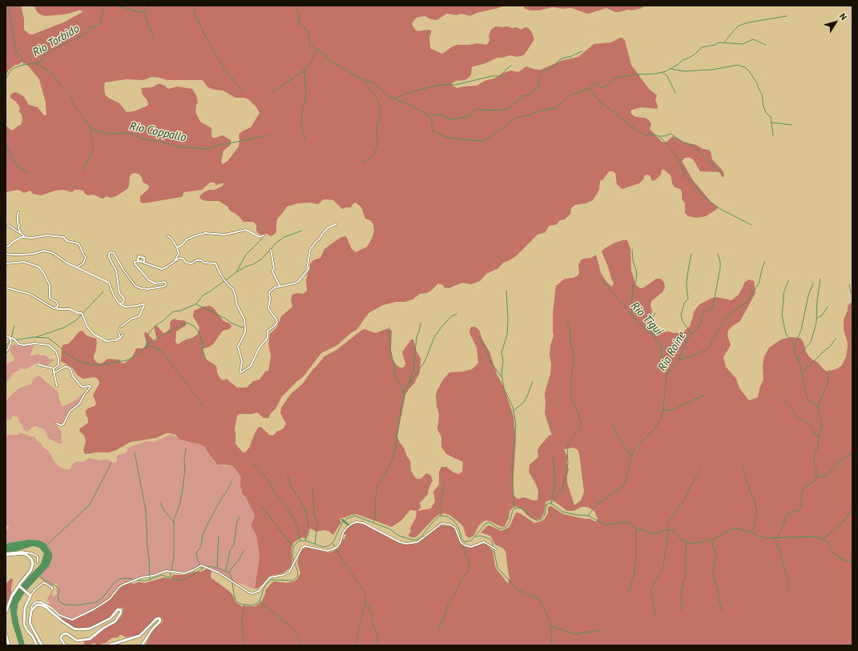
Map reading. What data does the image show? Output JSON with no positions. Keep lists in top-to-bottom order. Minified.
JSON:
{"water":["Rio Torbido","Rio Coppallo","Rio Tigui","Rio Roine"],"north":"top right"}
